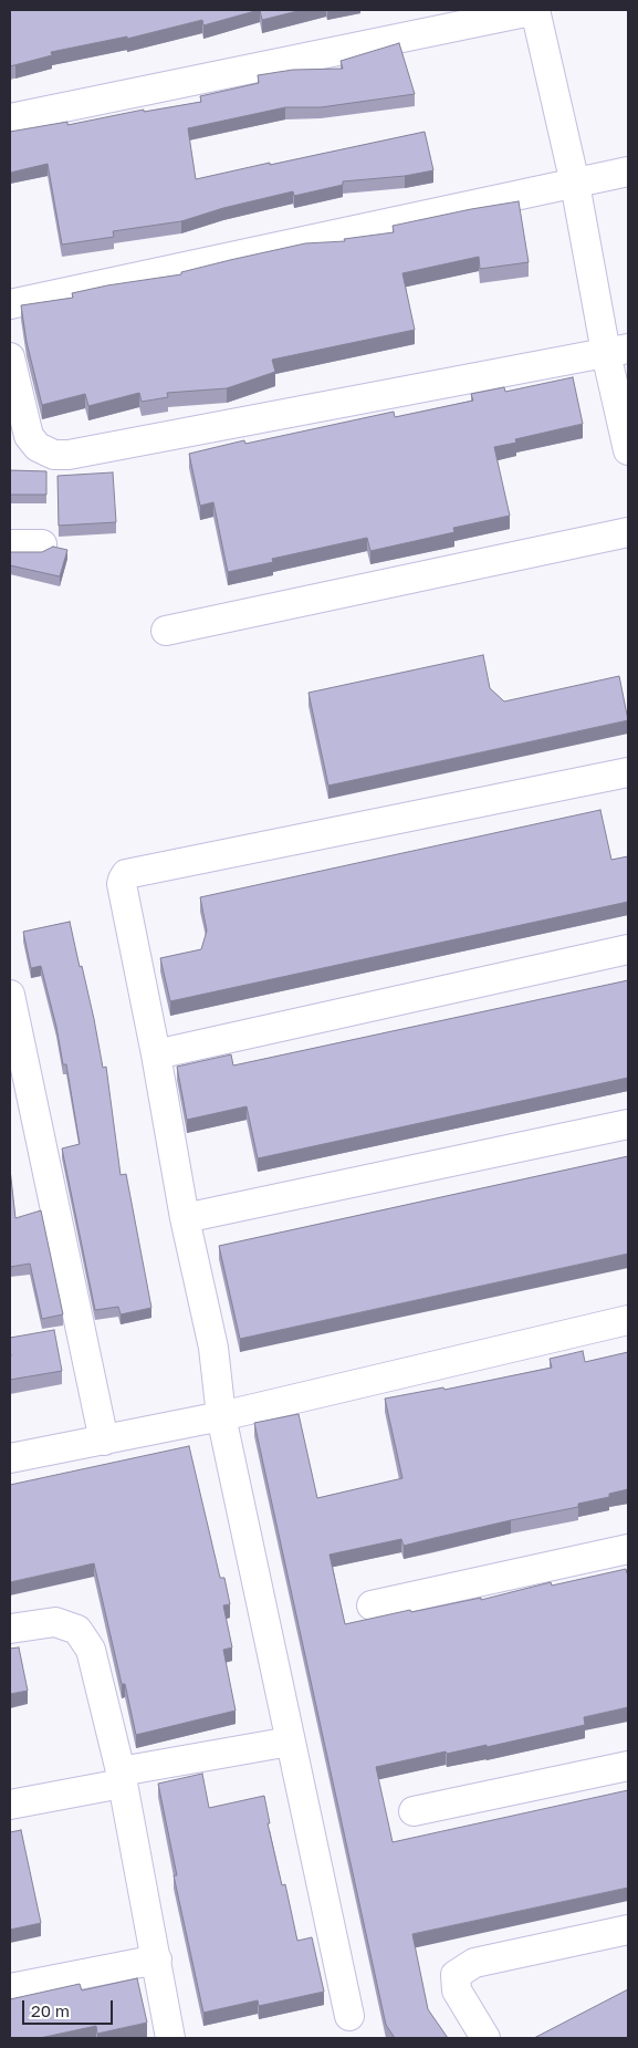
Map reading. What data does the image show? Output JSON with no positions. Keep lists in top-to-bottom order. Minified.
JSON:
{"scale_bar":"20 m"}
